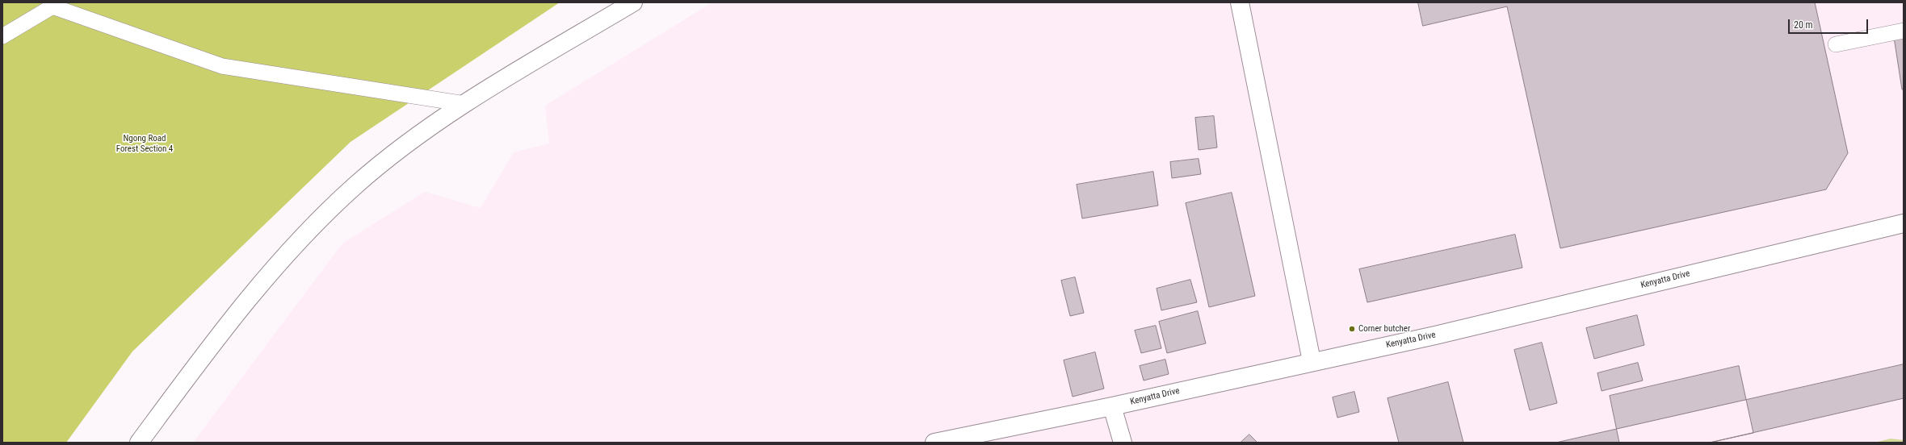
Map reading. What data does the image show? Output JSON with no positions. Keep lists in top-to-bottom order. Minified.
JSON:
{"streets":{"street":["Kenyatta Drive"]},"parks":["Ngong Road Forest Section 4"],"places":["Corner butcher"],"scale_bar":"20 m"}
